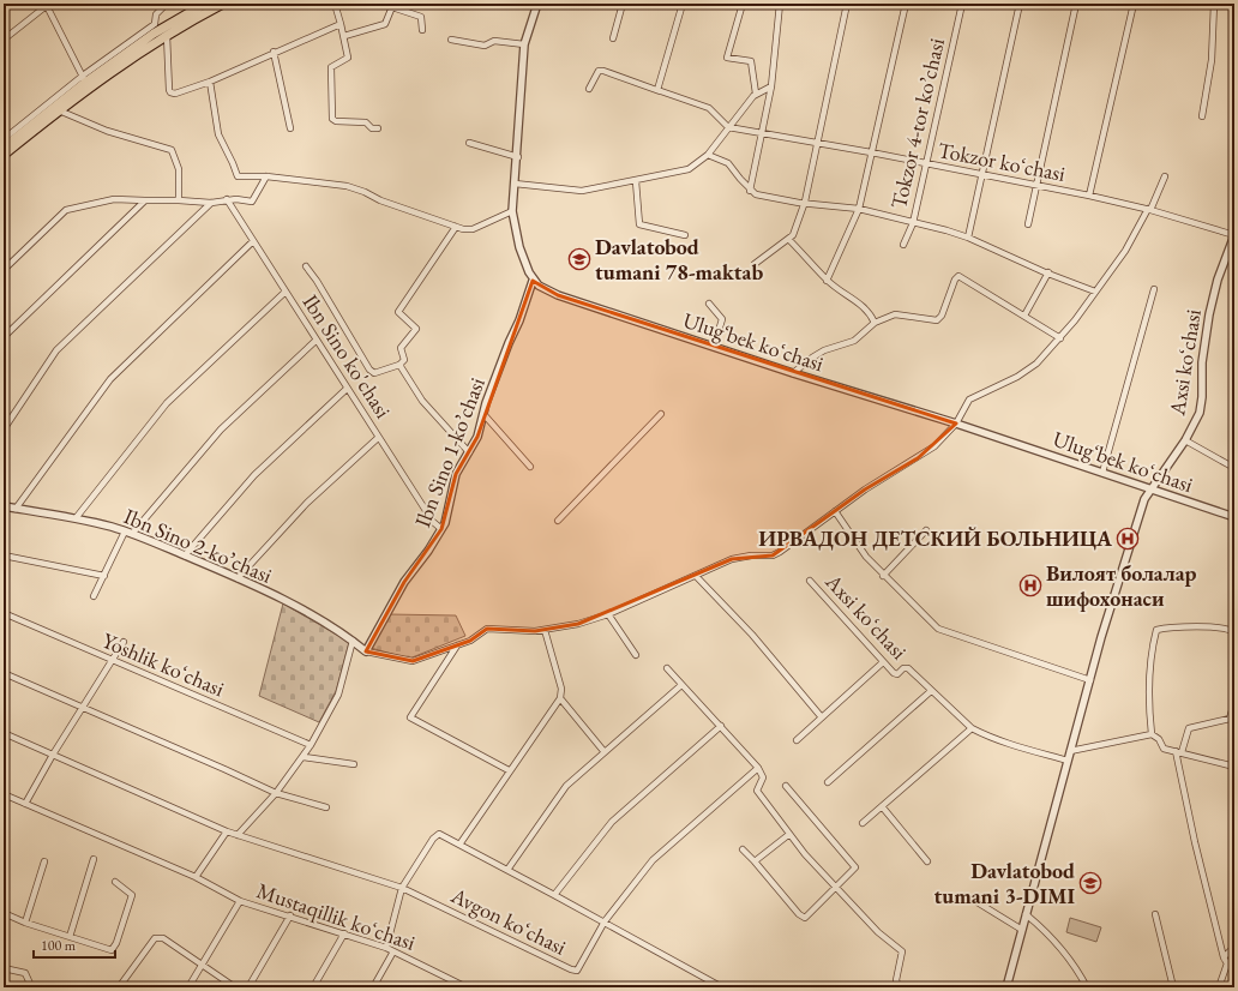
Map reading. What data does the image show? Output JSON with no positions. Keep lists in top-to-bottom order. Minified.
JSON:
{"streets":{"street":["Tokzor 4-tor koʼchasi","Tokzor koʻchasi","Ulugʻbek koʻchasi","Ibn Sino ko'chasi","Axsi koʻchasi","Ibn Sino 1-koʼchasi","Ibn Sino 2-koʼchasi","Yoshlik koʻchasi","Mustaqillik koʻchasi","Avgon koʻchasi"]},"crossings":[["Tokzor 4-tor koʼchasi","Tokzor koʻchasi"],["Tokzor koʻchasi","Axsi koʻchasi"],["Ulugʻbek koʻchasi","Axsi koʻchasi"],["Ulugʻbek koʻchasi","Ibn Sino 1-koʼchasi"],["Ibn Sino ko'chasi","Ibn Sino 1-koʼchasi"],["Ibn Sino 1-koʼchasi","Ibn Sino 2-koʼchasi"]],"places":{"school or university":["Davlatobod tumani 78-maktab","Davlatobod tumani 3-DIMI"],"hospital":["ИРВАДОН ДЕТСКИЙ БОЛЬНИЦА","Вилоят болалар шифохонаси"]},"scale_bar":"100 m"}
